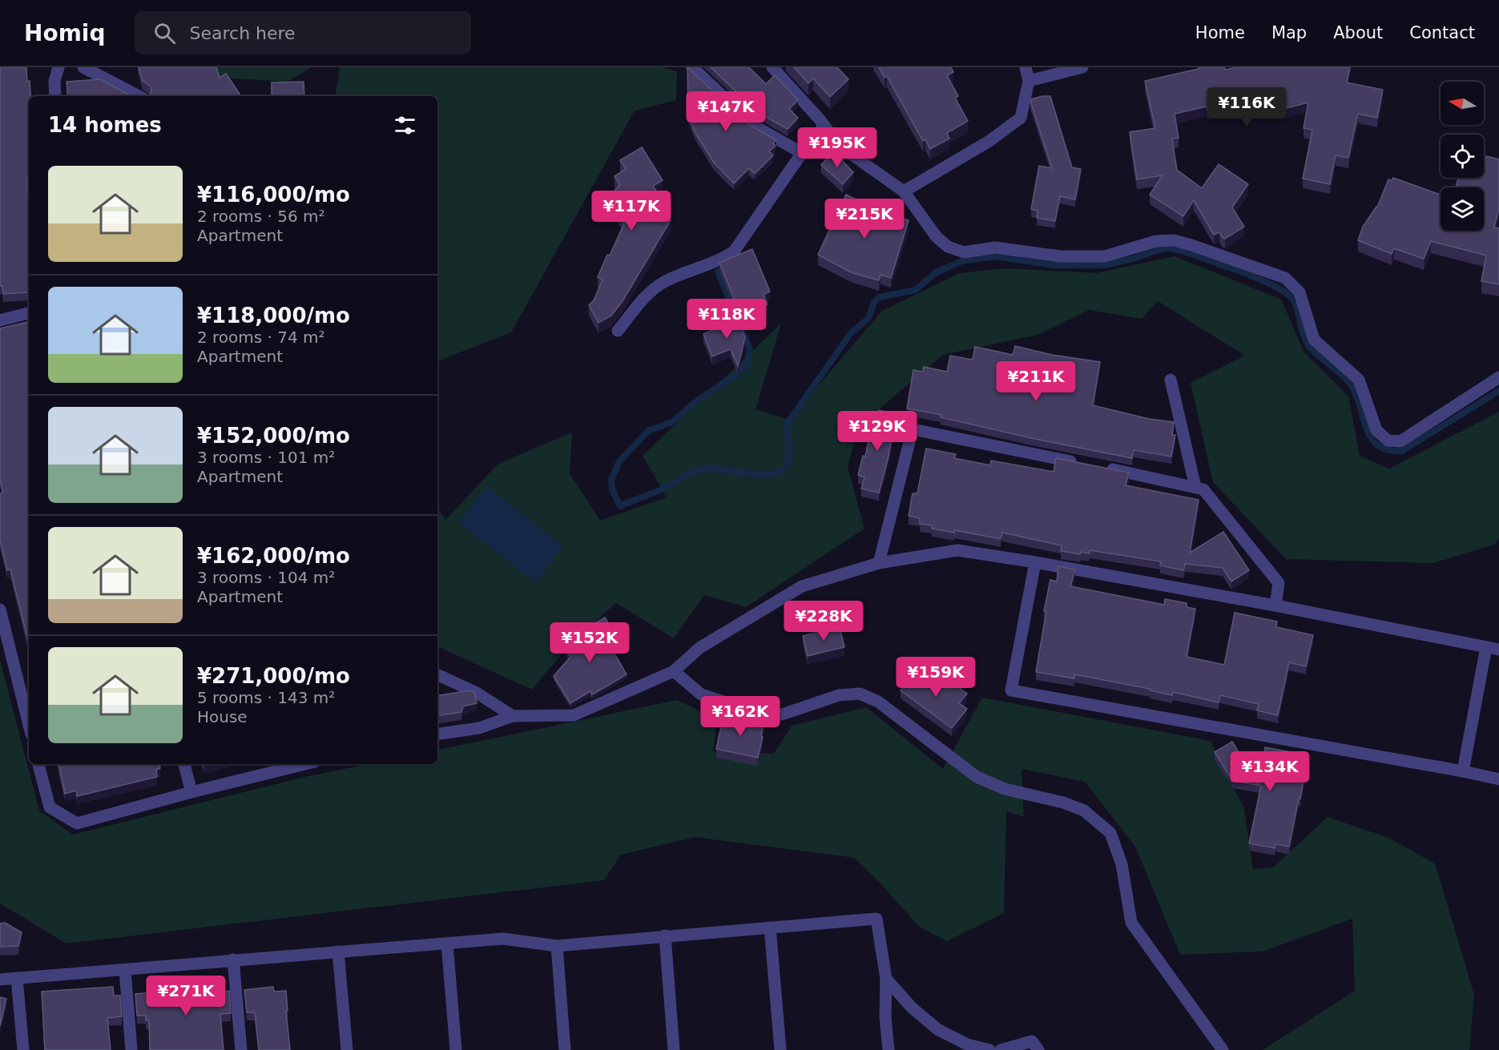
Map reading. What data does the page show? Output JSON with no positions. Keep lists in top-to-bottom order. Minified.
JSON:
{"north":"left","page":{"header":"Homiq","search":"Search here","nav":["Home","Map","About","Contact"],"price":["¥116K","¥147K","¥195K","¥117K","¥215K","¥118K","¥211K","¥129K","¥228K","¥152K","¥159K","¥162K","¥134K","¥271K"],"heading":"14 homes","list":[{"name":"¥116,000/mo","note":"2 rooms · 56 m² · Apartment"},{"name":"¥118,000/mo","note":"2 rooms · 74 m² · Apartment"},{"name":"¥152,000/mo","note":"3 rooms · 101 m² · Apartment"},{"name":"¥162,000/mo","note":"3 rooms · 104 m² · Apartment"},{"name":"¥271,000/mo","note":"5 rooms · 143 m² · House"}]}}
